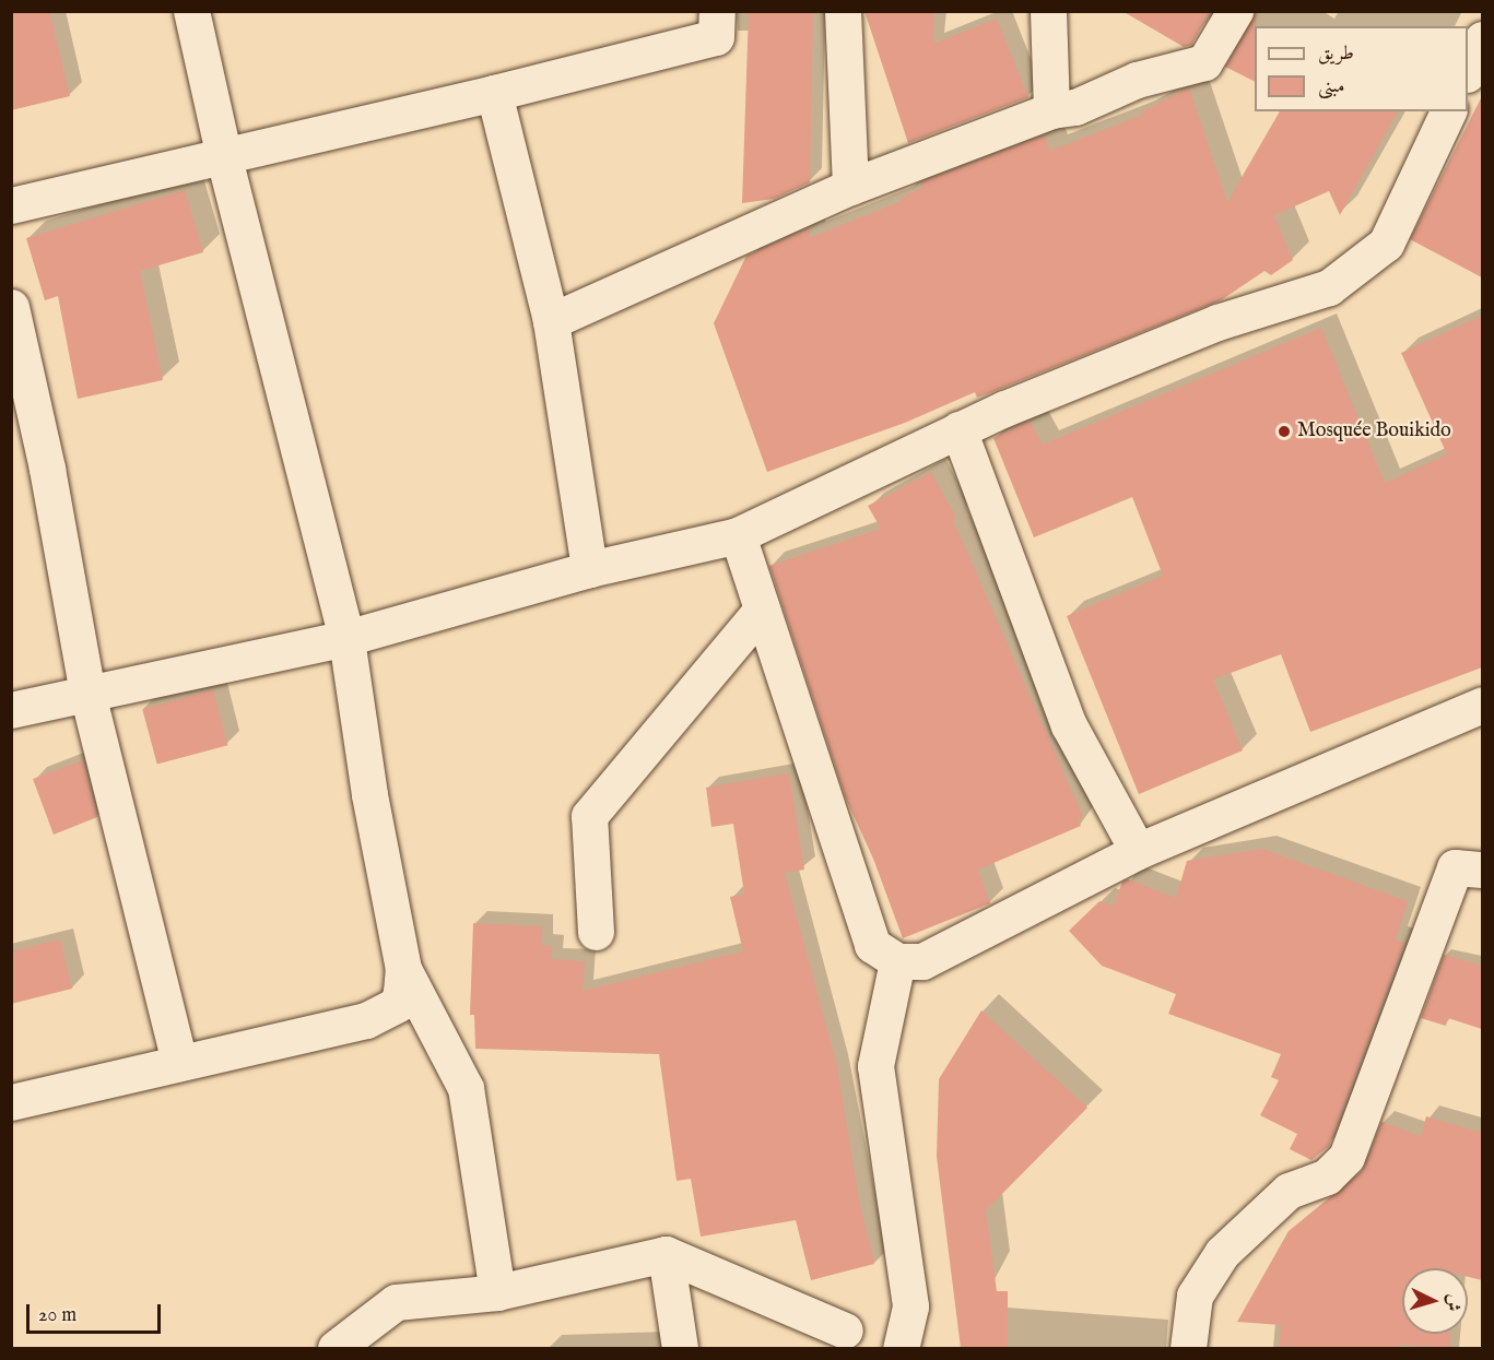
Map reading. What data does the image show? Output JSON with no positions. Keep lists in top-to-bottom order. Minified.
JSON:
{"places":["Mosquée Bouikido"],"legend":["طريق","مبنى"],"scale_bar":"20 m","north":"right"}
